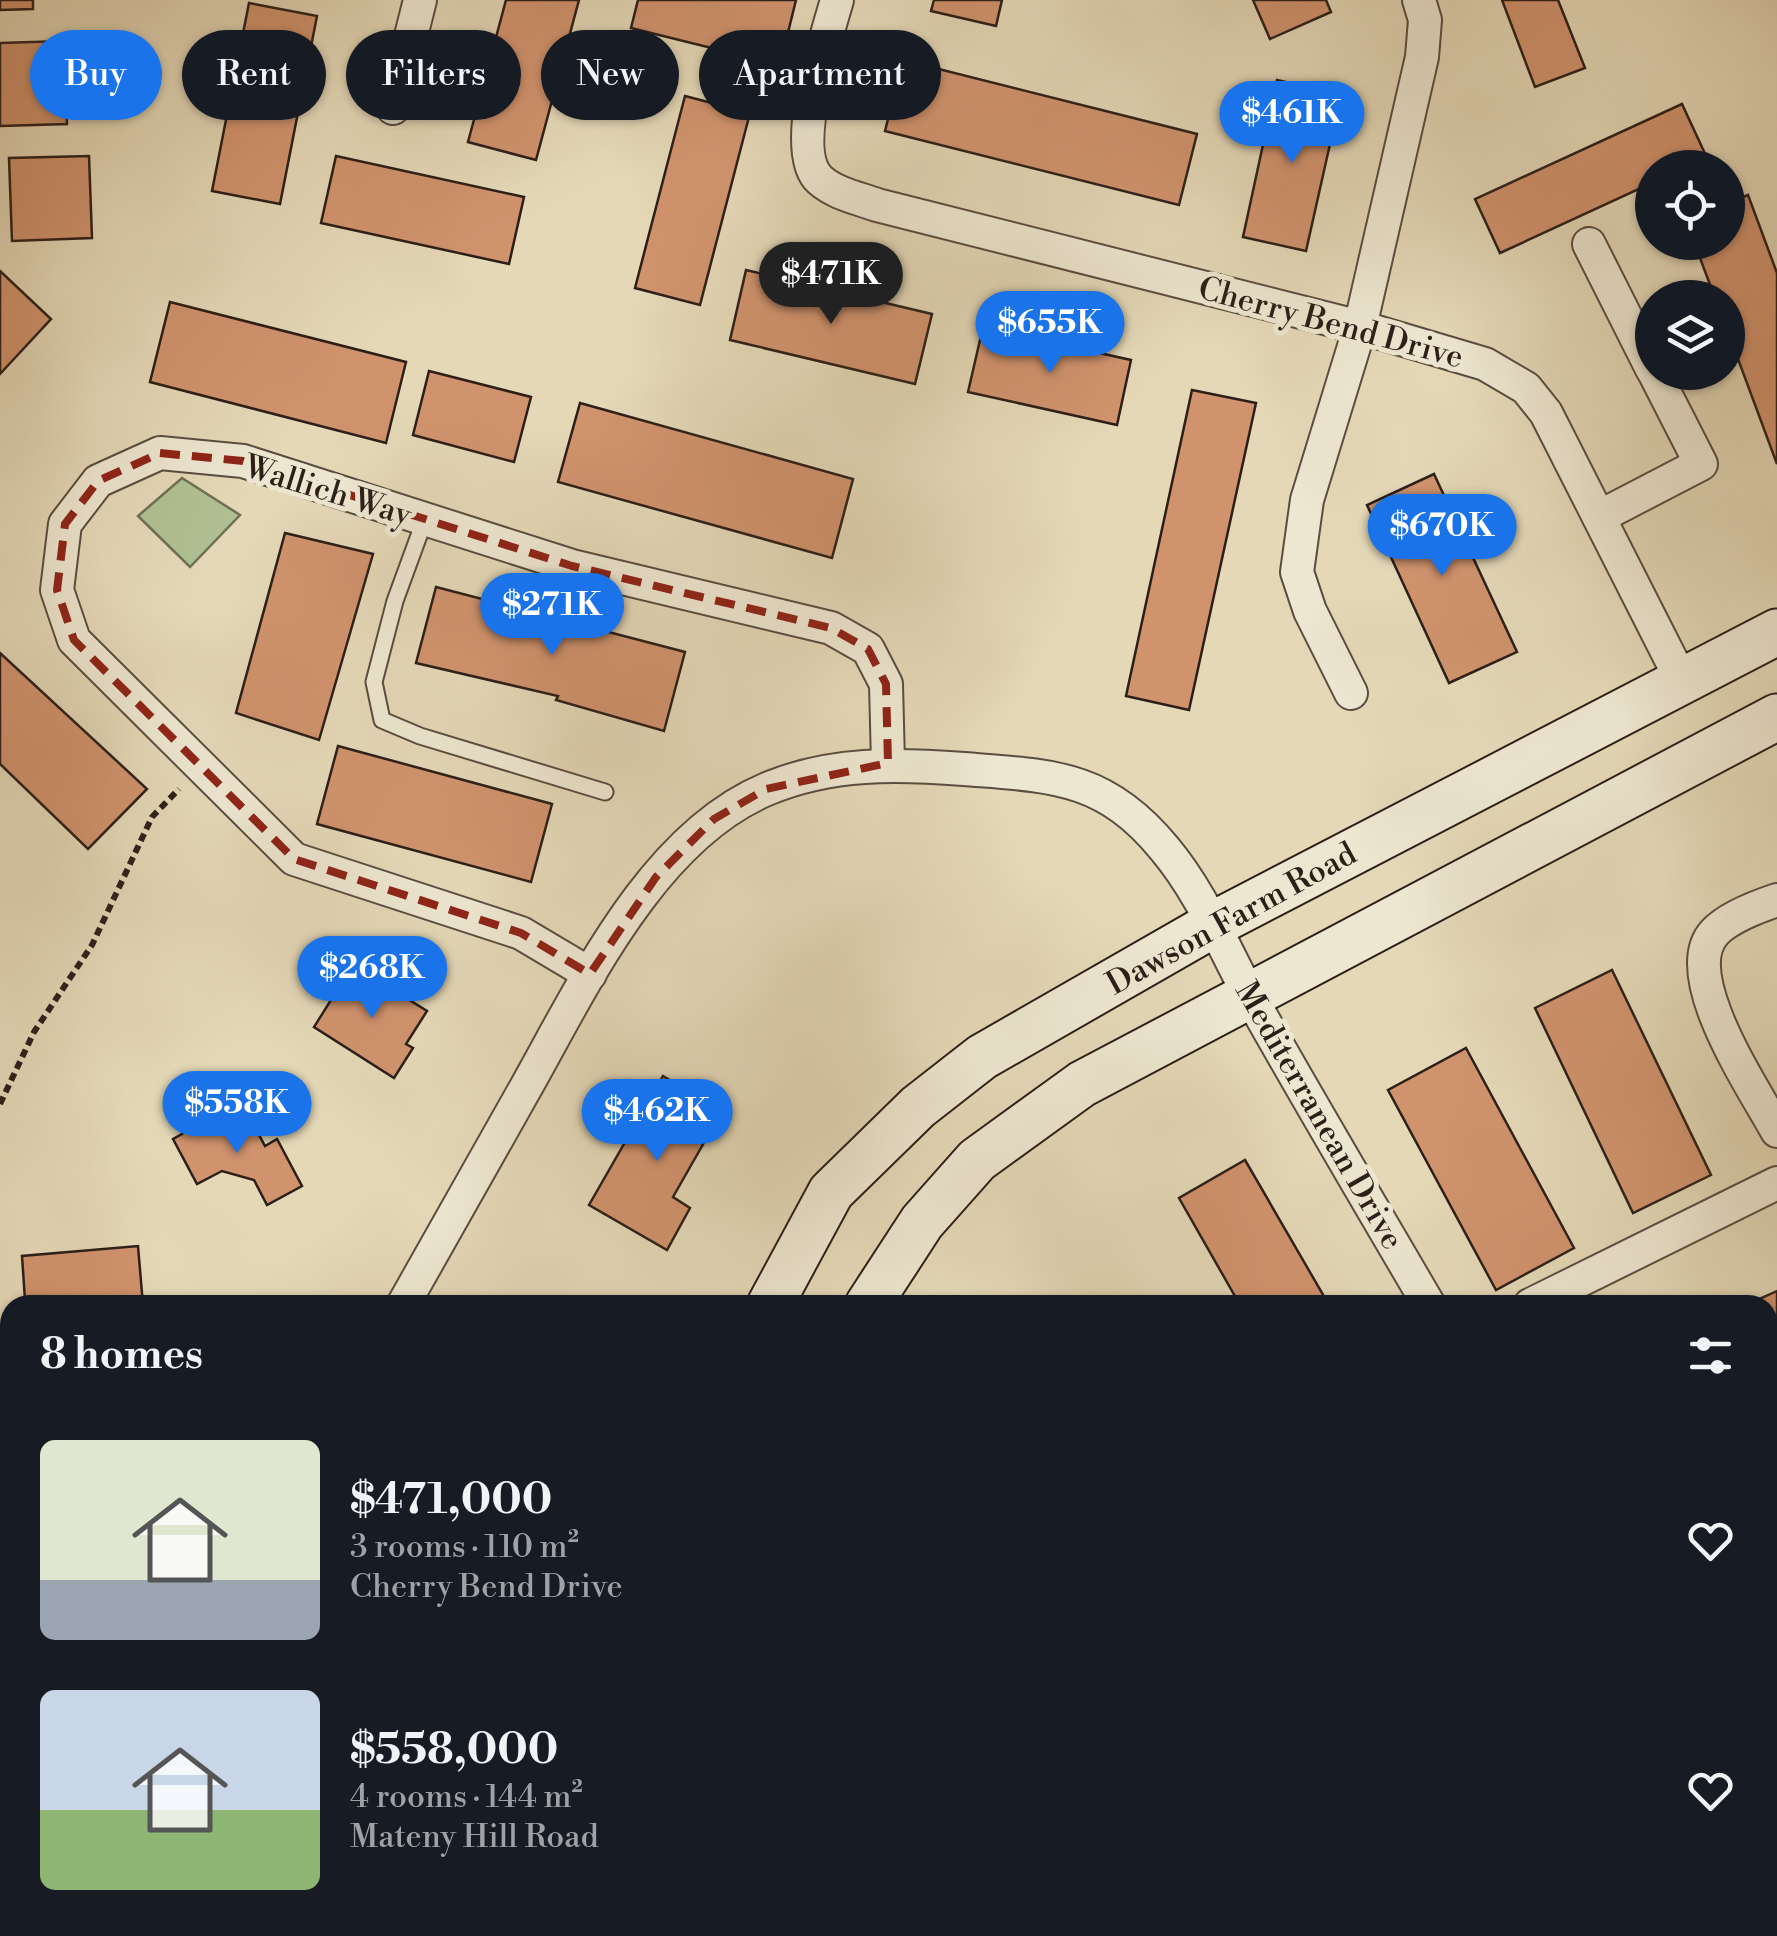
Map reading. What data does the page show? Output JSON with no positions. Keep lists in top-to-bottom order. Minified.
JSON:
{"streets":{"street":["Cherry Bend Drive","Wallich Way","Dawson Farm Road","Mediterranean Drive"]},"crossings":[["Cherry Bend Drive","Dawson Farm Road"],["Wallich Way","Mediterranean Drive"],["Dawson Farm Road","Mediterranean Drive"]],"page":{"chip":["Buy","Rent","Filters","New","Apartment"],"price":["$461K","$471K","$655K","$670K","$271K","$268K","$558K","$462K"],"heading":"8 homes","list":[{"name":"$471,000","note":"3 rooms · 110 m² · Cherry Bend Drive"},{"name":"$558,000","note":"4 rooms · 144 m² · Mateny Hill Road"}]}}
